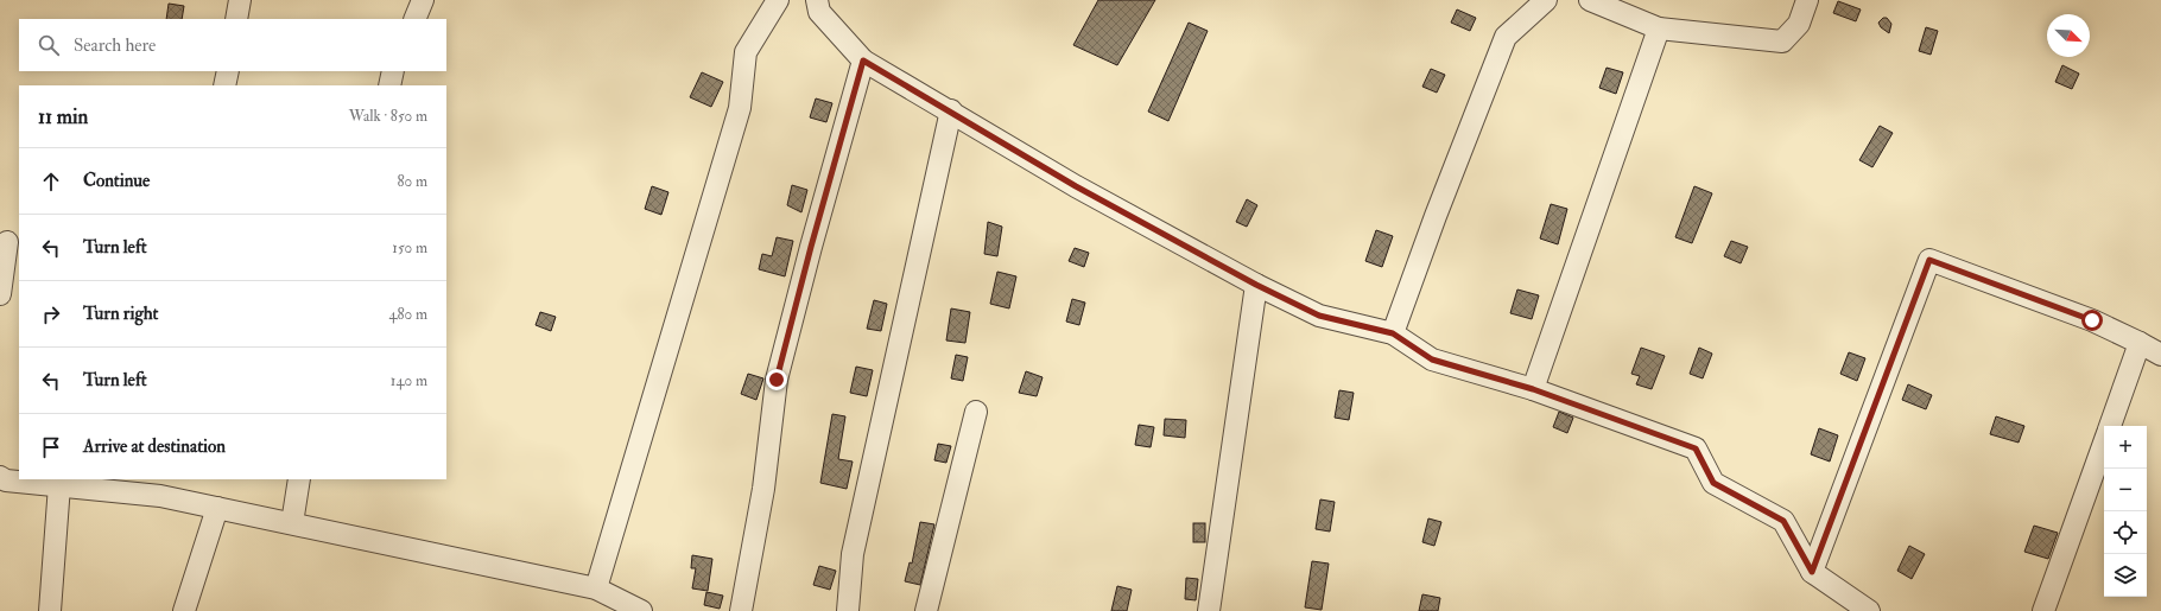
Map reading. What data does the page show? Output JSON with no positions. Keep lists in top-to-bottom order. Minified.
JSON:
{"north":"bottom right","page":{"search":"Search here","heading":["11 min","Walk · 850 m"],"list":[["Continue","80 m"],["Turn left","150 m"],["Turn right","480 m"],["Turn left","140 m"],"Arrive at destination"],"map_buttons":["+","−"]}}
